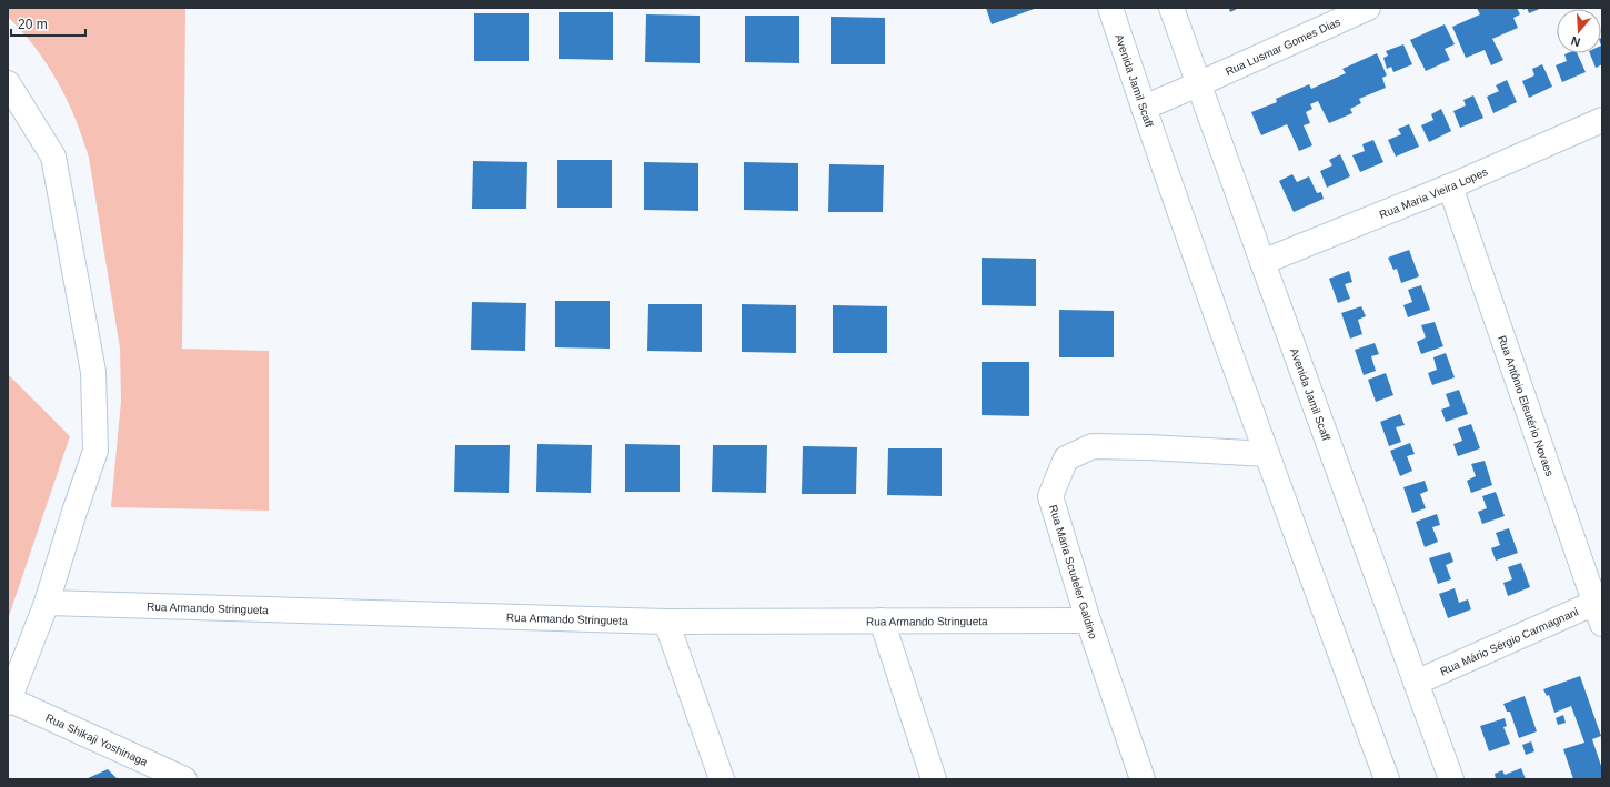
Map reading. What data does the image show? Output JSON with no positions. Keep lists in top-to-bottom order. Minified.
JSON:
{"streets":{"street":["Rua Lusmar Gomes Dias","Avenida Jamil Scaff","Rua Maria Vieira Lopes","Rua Antônio Eleutério Novaes","Rua Maria Scudeler Galdino","Rua Armando Stringueta","Rua Mário Sérgio Carmagnani","Rua Shikaji Yoshinaga"]},"crossings":[["Rua Lusmar Gomes Dias","Avenida Jamil Scaff"],["Avenida Jamil Scaff","Rua Maria Vieira Lopes"],["Avenida Jamil Scaff","Rua Maria Scudeler Galdino"],["Avenida Jamil Scaff","Rua Mário Sérgio Carmagnani"],["Rua Maria Vieira Lopes","Rua Antônio Eleutério Novaes"],["Rua Antônio Eleutério Novaes","Rua Mário Sérgio Carmagnani"],["Rua Maria Scudeler Galdino","Rua Armando Stringueta"]],"scale_bar":"20 m","north":"bottom"}
